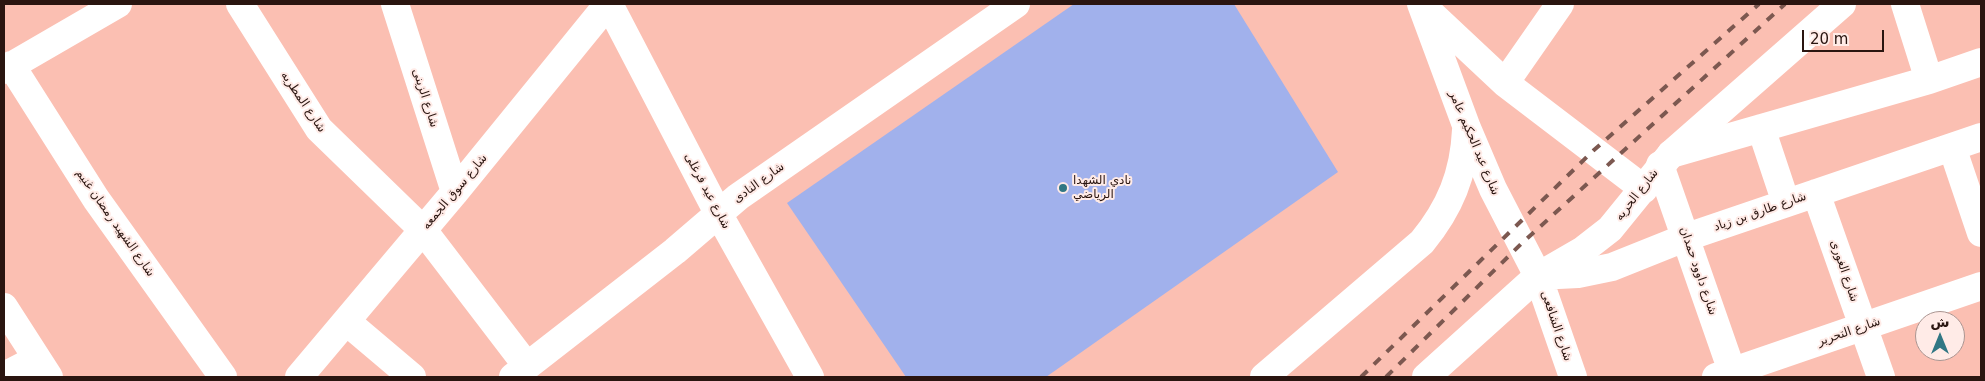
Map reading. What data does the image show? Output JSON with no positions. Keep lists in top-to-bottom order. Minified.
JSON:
{"streets":{"street":["شارع الزينى","شارع المطريه","شارع عبد الحكيم عامر","شارع النادى","شارع عيد فرغلى","شارع سوق الجمعه","شارع الحريه","شارع طارق بن زياد","شارع الشهيد رمضان غنيم","شارع داوود حمدان","شارع الغورى","شارع الشافعى","شارع التحرير"]},"crossings":[["شارع الزينى","شارع سوق الجمعه"],["شارع المطريه","شارع النادى"],["شارع المطريه","شارع سوق الجمعه"],["شارع عبد الحكيم عامر","شارع الحريه"],["شارع عبد الحكيم عامر","شارع طارق بن زياد"],["شارع عبد الحكيم عامر","شارع الشافعى"],["شارع النادى","شارع عيد فرغلى"],["شارع عيد فرغلى","شارع سوق الجمعه"],["شارع الحريه","شارع طارق بن زياد"],["شارع الحريه","شارع داوود حمدان"],["شارع الحريه","شارع الشافعى"],["شارع طارق بن زياد","شارع داوود حمدان"],["شارع طارق بن زياد","شارع الغورى"],["شارع طارق بن زياد","شارع الشافعى"],["شارع داوود حمدان","شارع التحرير"],["شارع الغورى","شارع التحرير"]],"places":["نادي الشهدا الرياضي"],"scale_bar":"20 m","north":"top"}
